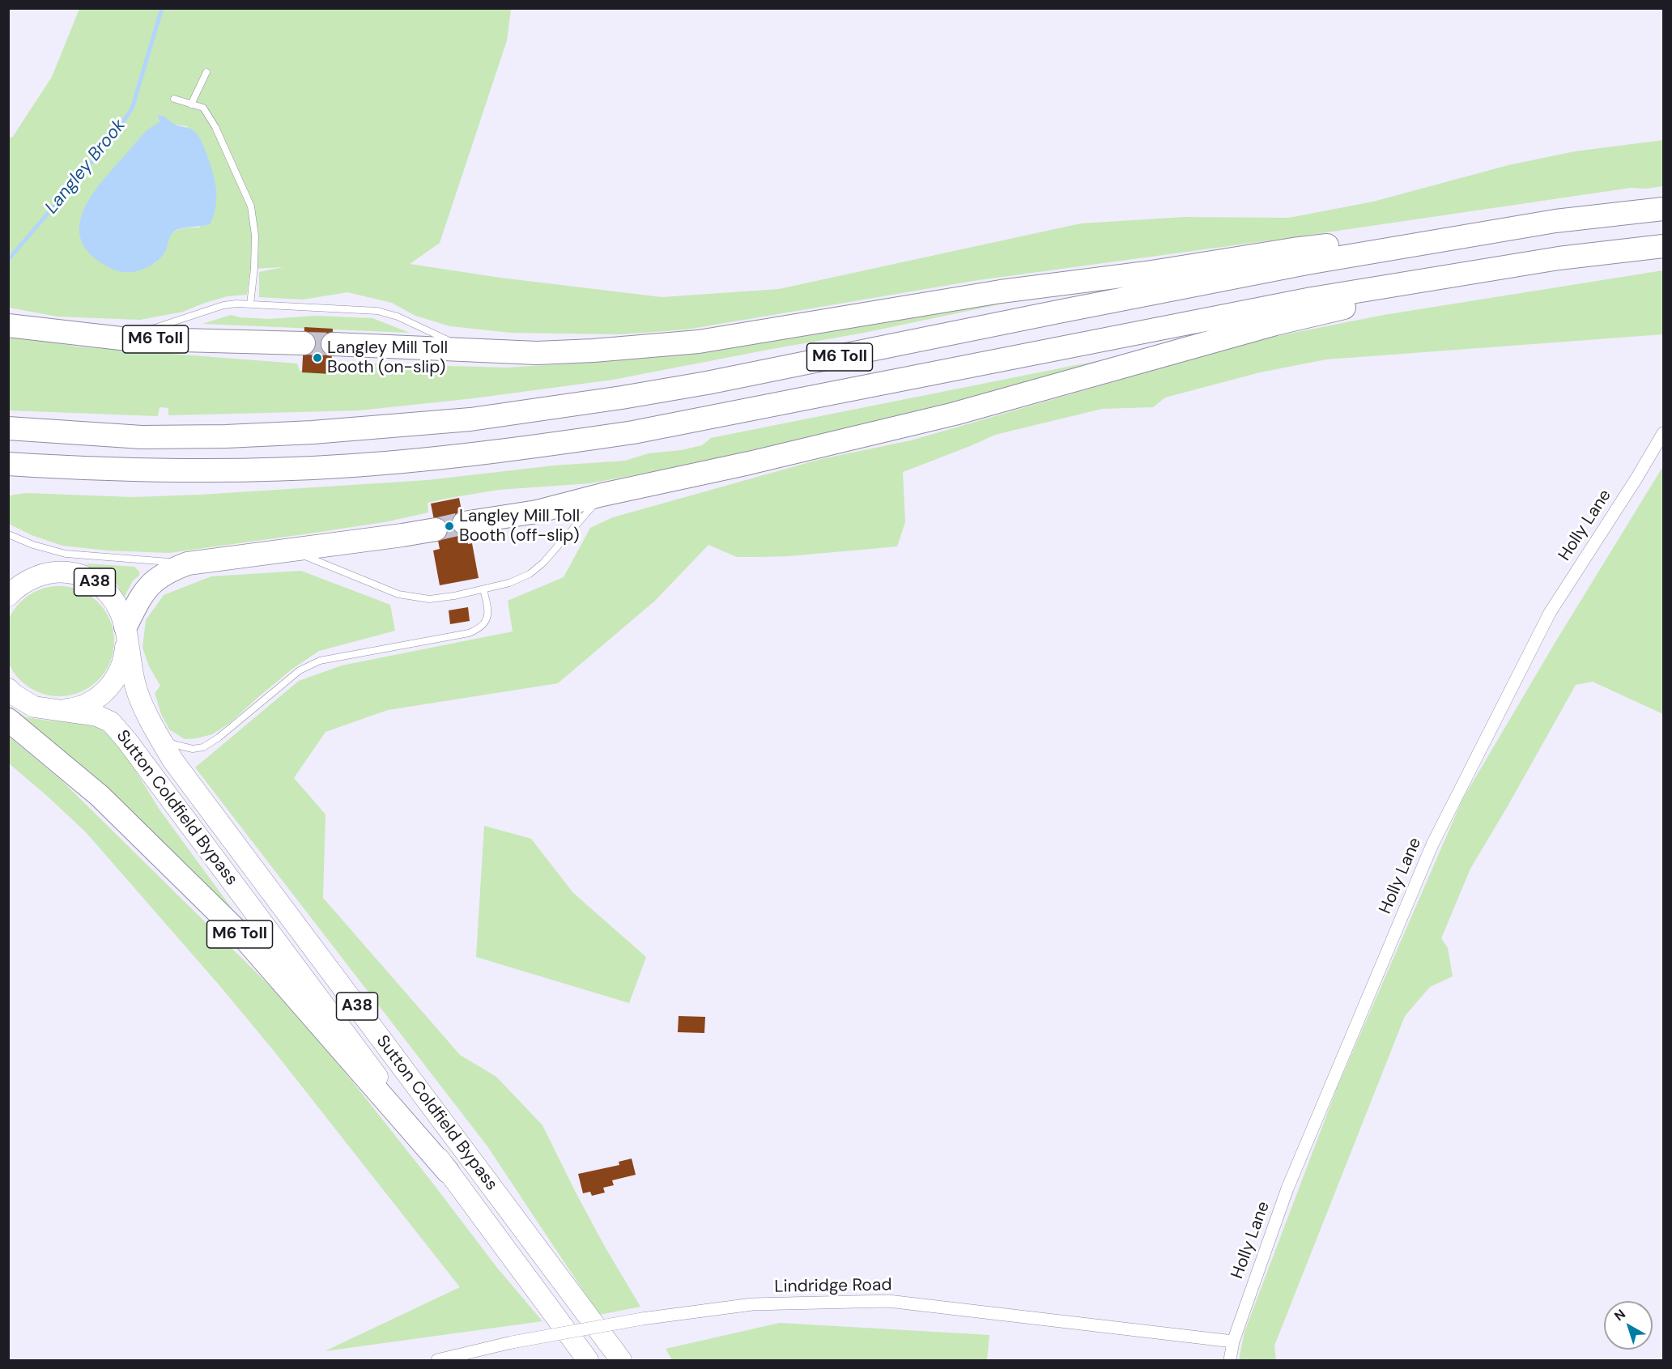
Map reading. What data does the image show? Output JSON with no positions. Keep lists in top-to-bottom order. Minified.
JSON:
{"streets":{"highway":["M6 Toll","A38","Sutton Coldfield Bypass"],"street":["Holly Lane","Lindridge Road"]},"crossings":[["M6 Toll","Sutton Coldfield Bypass"],["Holly Lane","Lindridge Road"]],"water":["Langley Brook"],"places":["Langley Mill Toll Booth (on-slip)","Langley Mill Toll Booth (off-slip)"],"north":"top left"}
